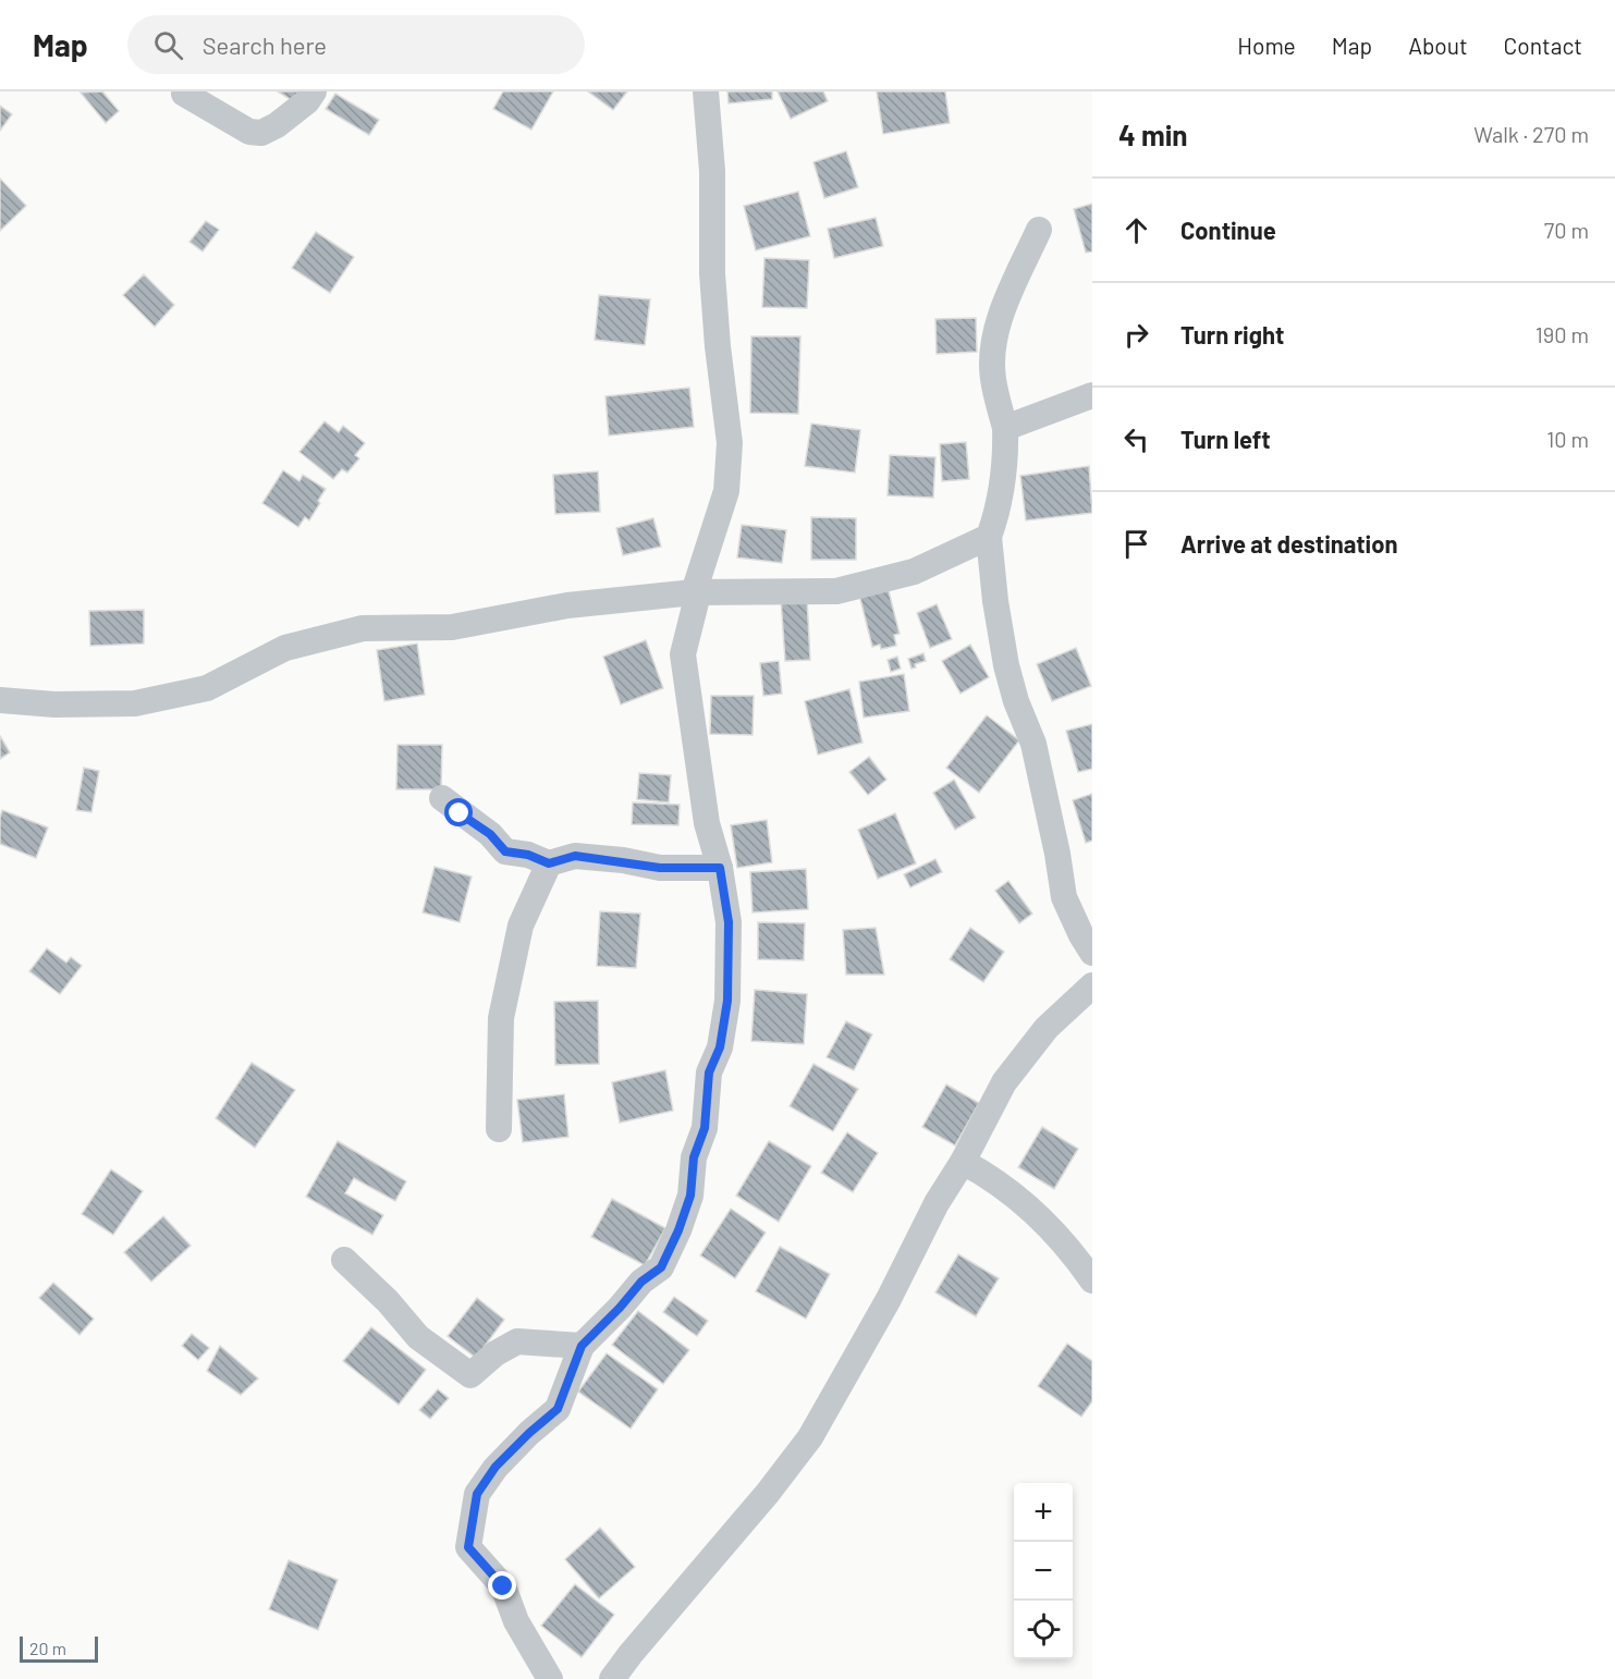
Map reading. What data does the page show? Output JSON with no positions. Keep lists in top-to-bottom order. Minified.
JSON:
{"scale_bar":"20 m","page":{"header":"Map","search":"Search here","nav":["Home","Map","About","Contact"],"heading":["4 min","Walk · 270 m"],"list":[["Continue","70 m"],["Turn right","190 m"],["Turn left","10 m"],"Arrive at destination"],"map_buttons":["+","−"],"scale":"20 m"}}
